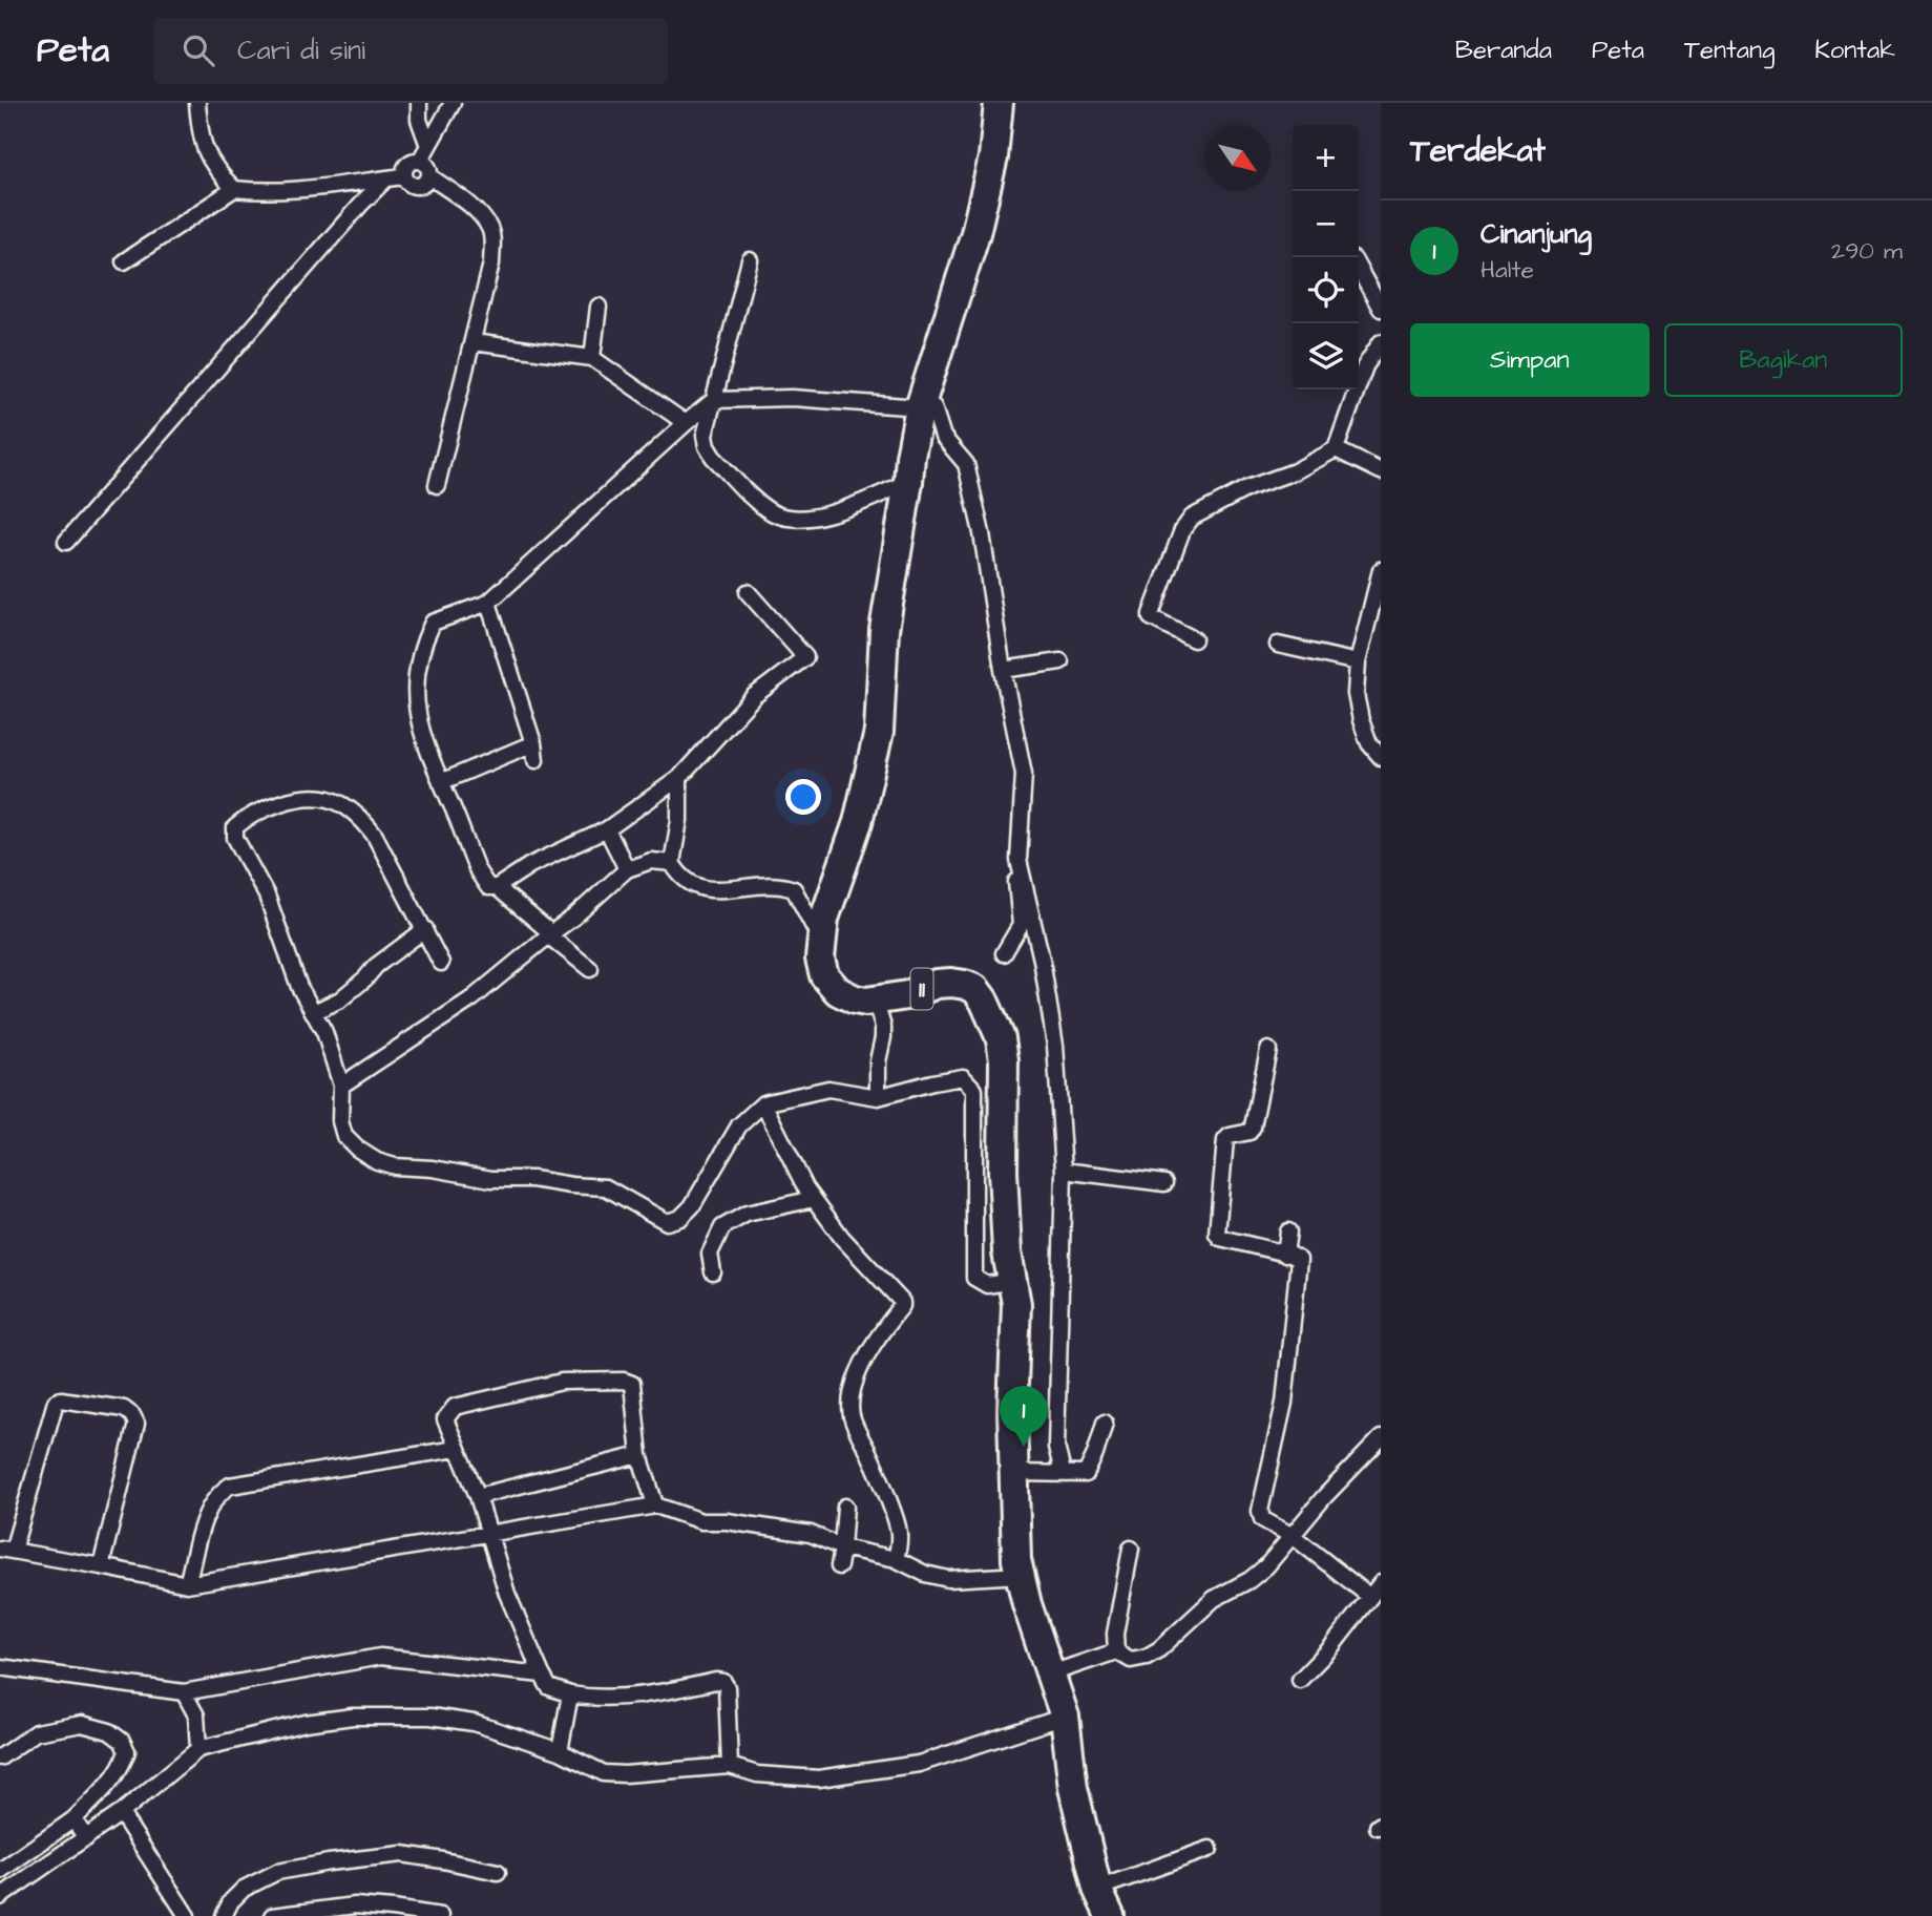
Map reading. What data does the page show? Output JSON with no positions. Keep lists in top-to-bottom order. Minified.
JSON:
{"streets":{"highway":["11"]},"north":"bottom right","page":{"header":"Peta","search":"Cari di sini","nav":["Beranda","Peta","Tentang","Kontak"],"heading":"Terdekat","map_buttons":["+","−"],"list":[{"mark":"1","name":"Cinanjung","note":"Halte","value":"290 m"}],"buttons":["Simpan","Bagikan"],"pins":"1"}}
